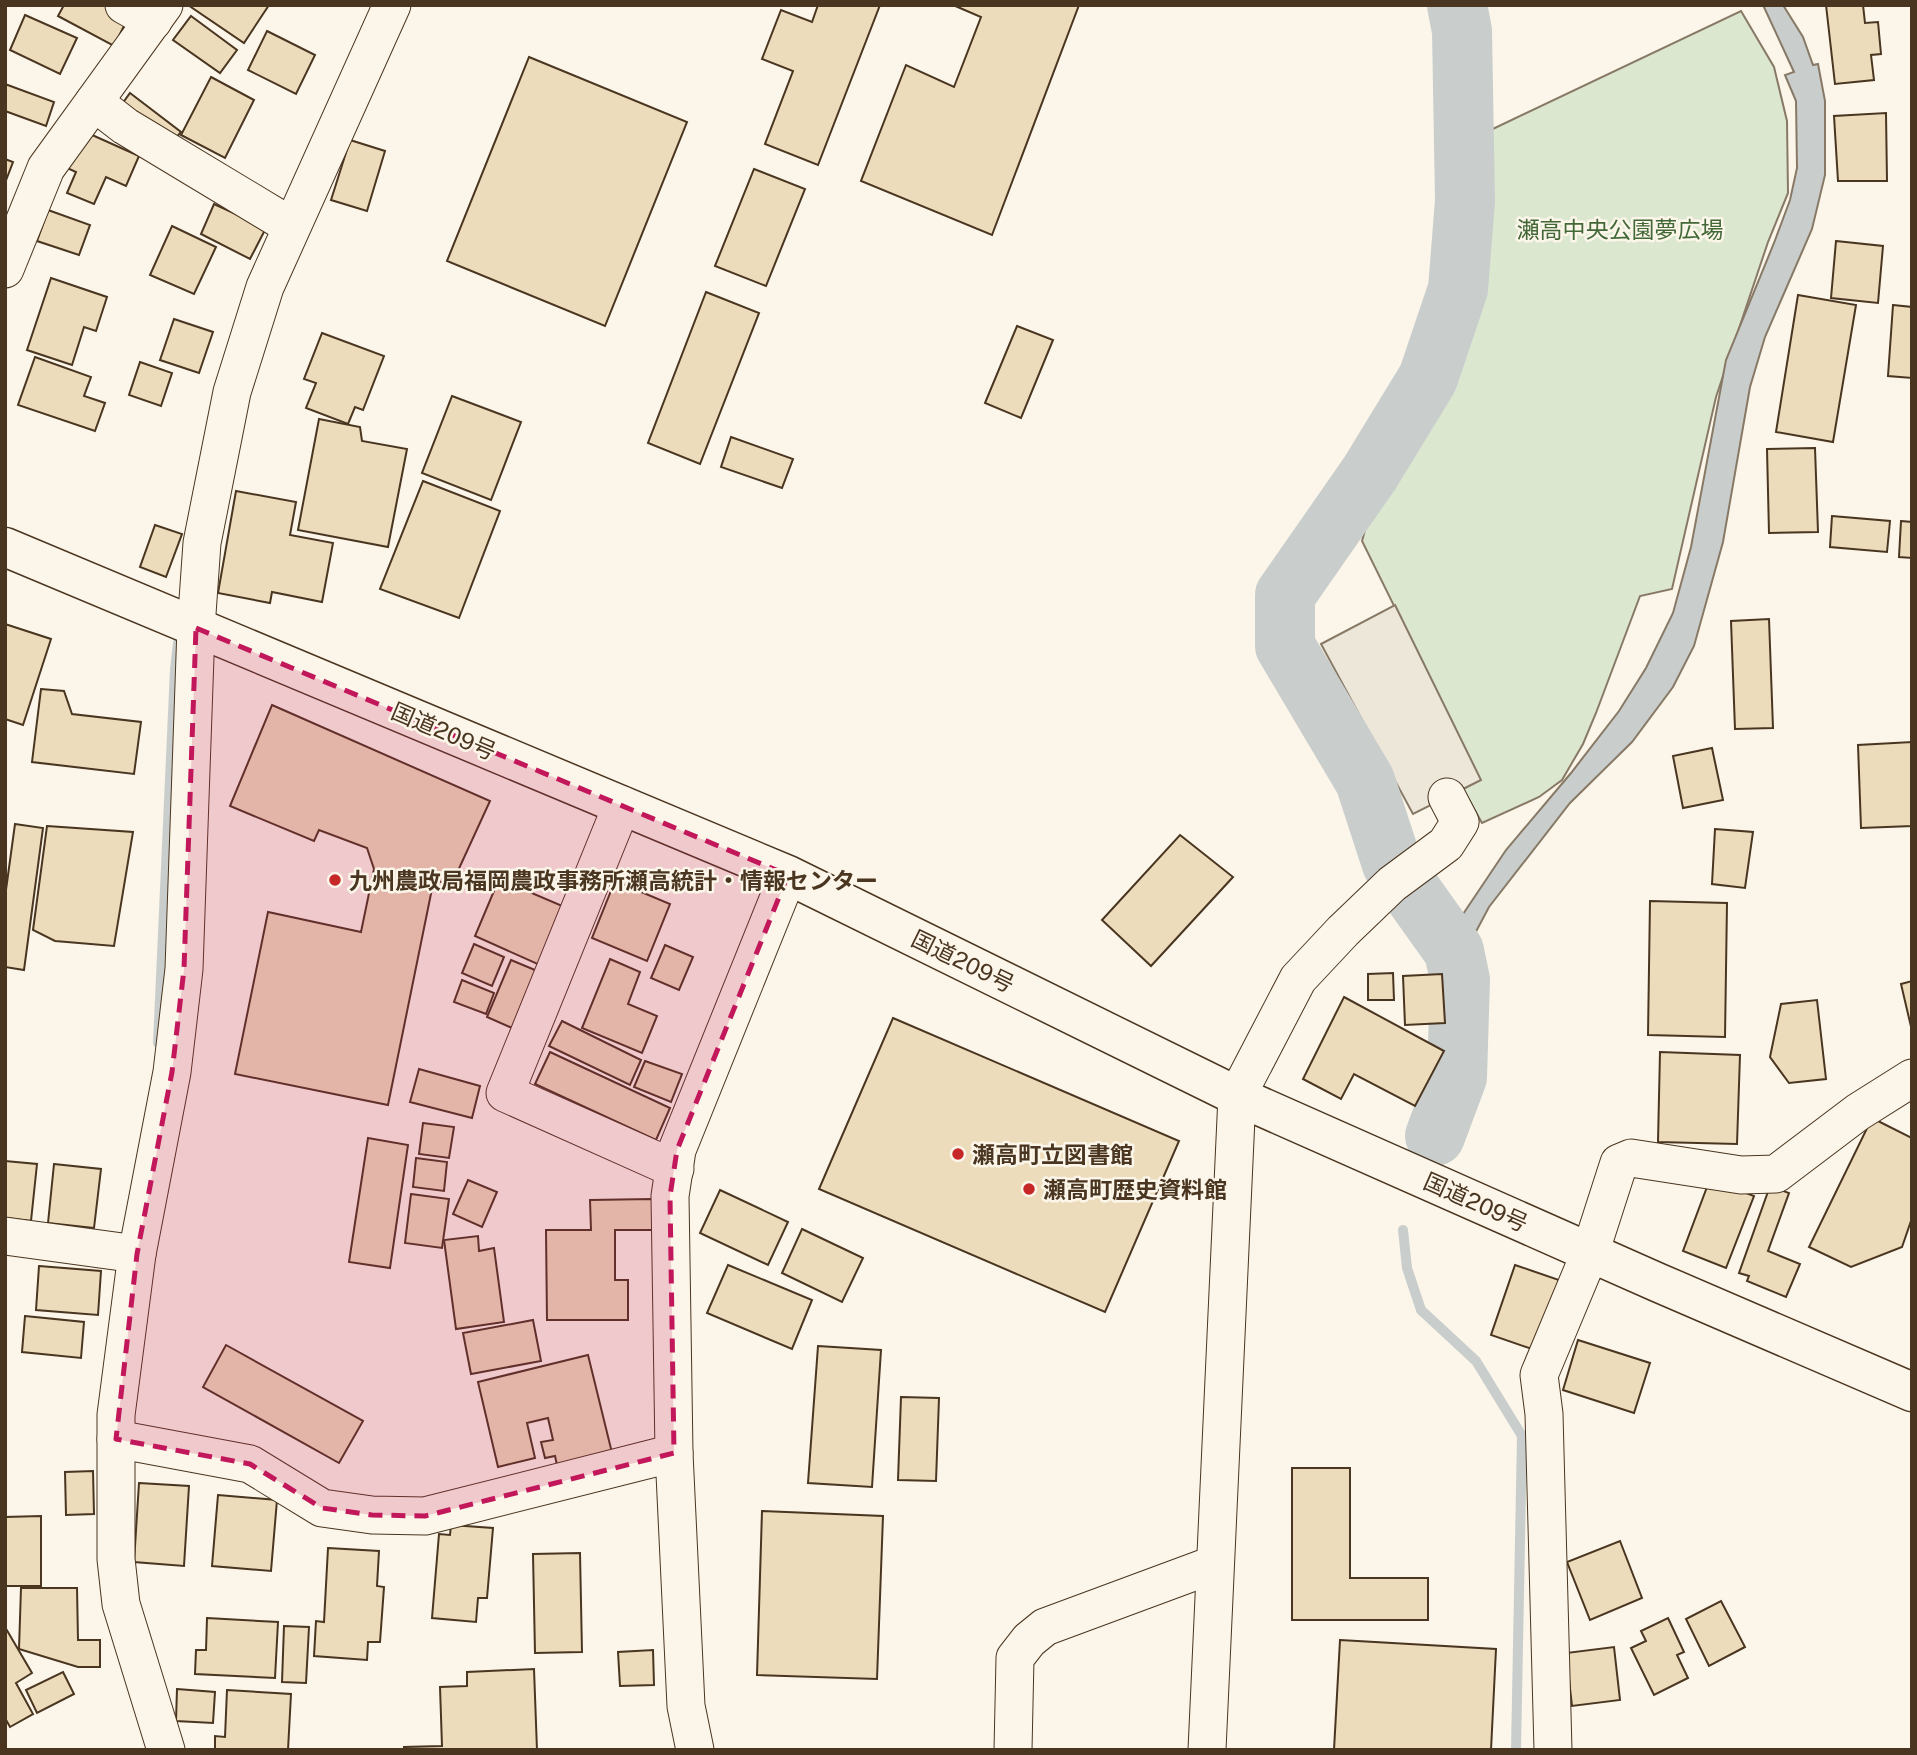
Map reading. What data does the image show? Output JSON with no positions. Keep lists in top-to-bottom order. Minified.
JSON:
{"streets":{"highway":["国道209号"]},"parks":["瀬高中央公園夢広場"],"places":["九州農政局福岡農政事務所瀬高統計・情報センター","瀬高町立図書館","瀬高町歴史資料館"]}
